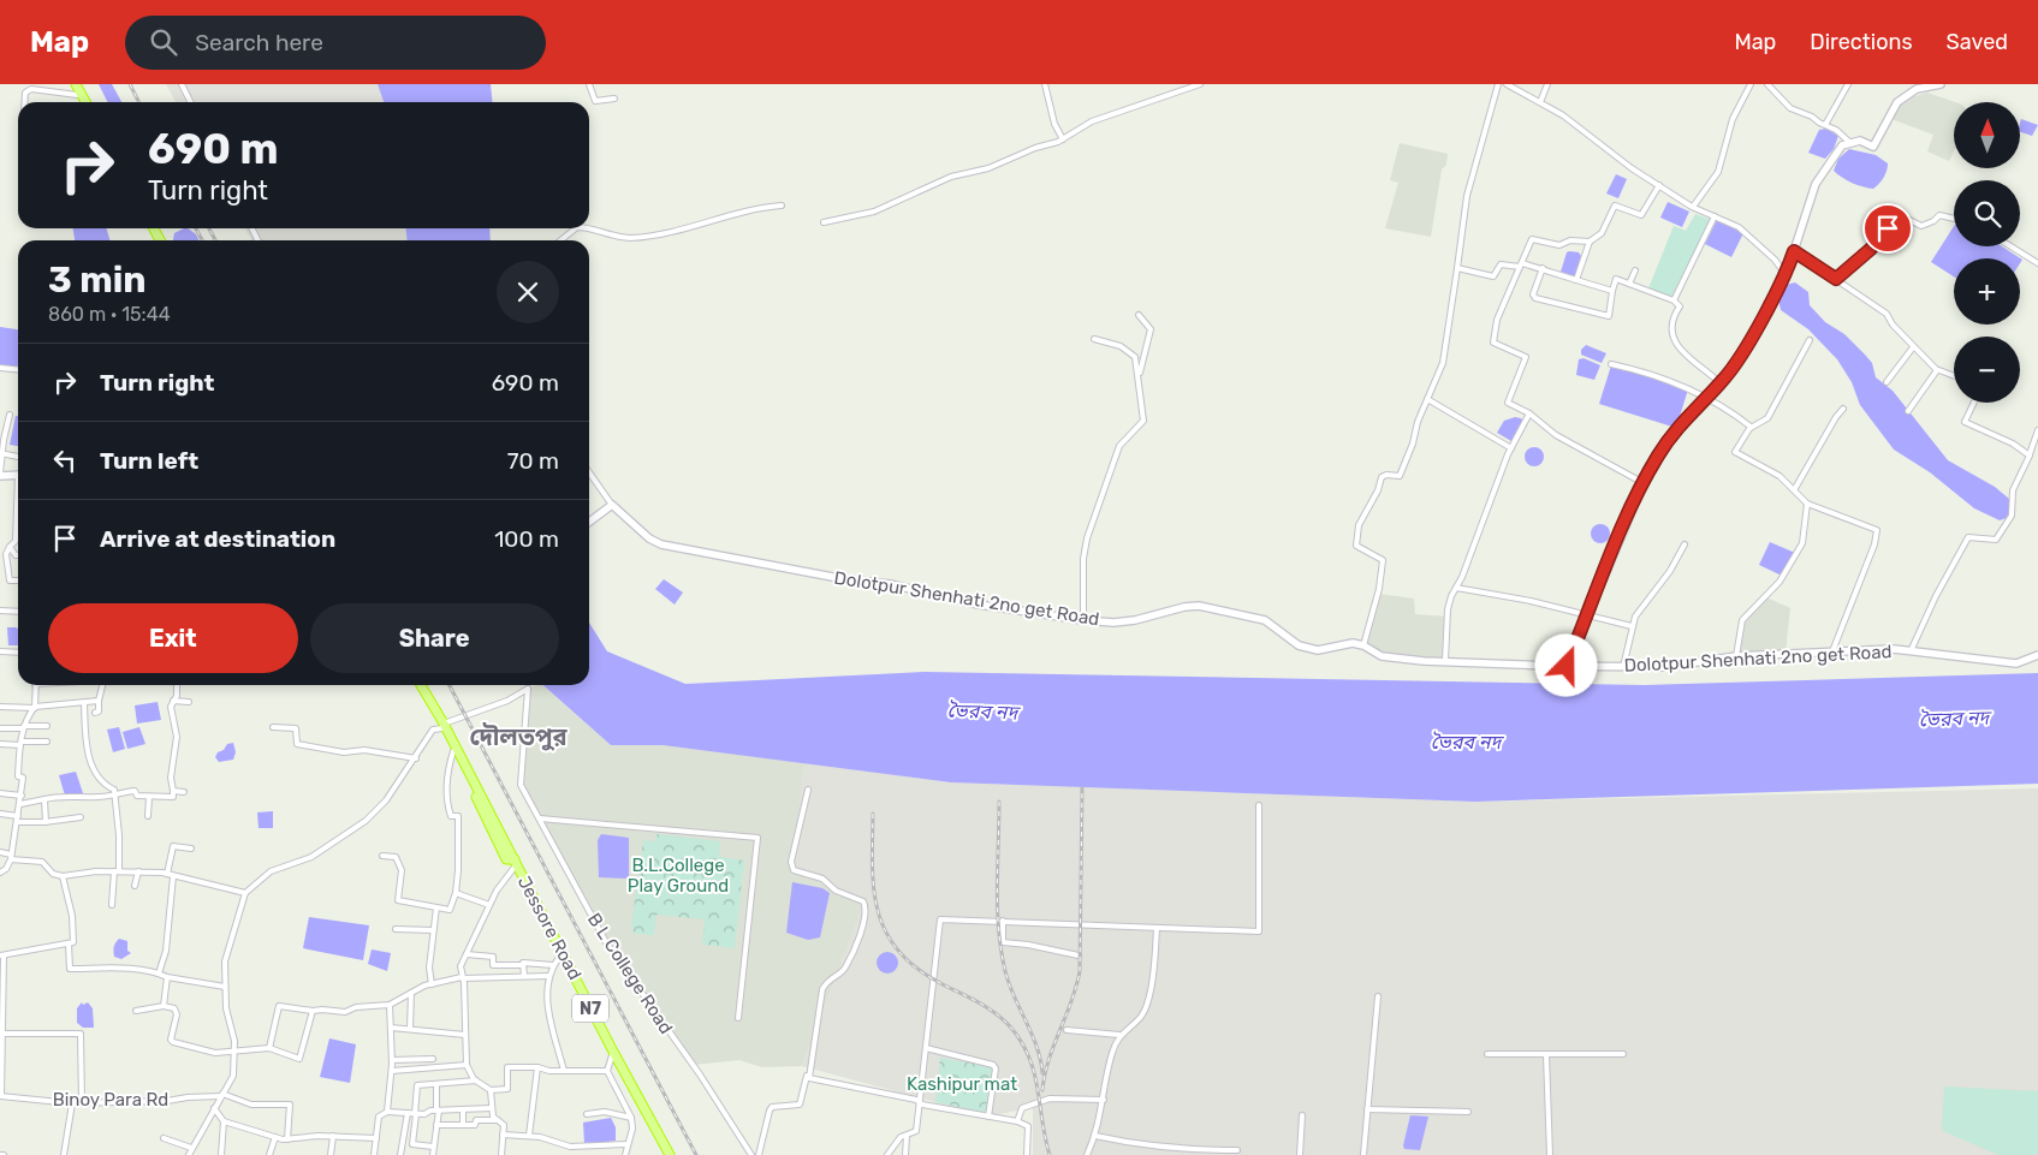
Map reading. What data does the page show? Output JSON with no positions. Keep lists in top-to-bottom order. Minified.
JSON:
{"streets":{"highway":["Jessore Road","N7"],"street":["Dolotpur Shenhati 2no get Road","B L College Road","Binoy Para Rd"]},"crossings":[["Jessore Road","B L College Road"]],"districts":["দৌলতপুর"],"water":["ভৈরব নদ"],"parks":["B.L.College Play Ground","Kashipur mat"],"north":"top","page":{"header":"Map","search":"Search here","nav":["Map","Directions","Saved"],"map_buttons":["+","−"],"turn":["690 m","Turn right"],"heading":["3 min","860 m · 15:44"],"list":[{"name":"Turn right","value":"690 m"},{"name":"Turn left","value":"70 m"},{"name":"Arrive at destination","value":"100 m"}],"buttons":["Exit","Share"]}}
